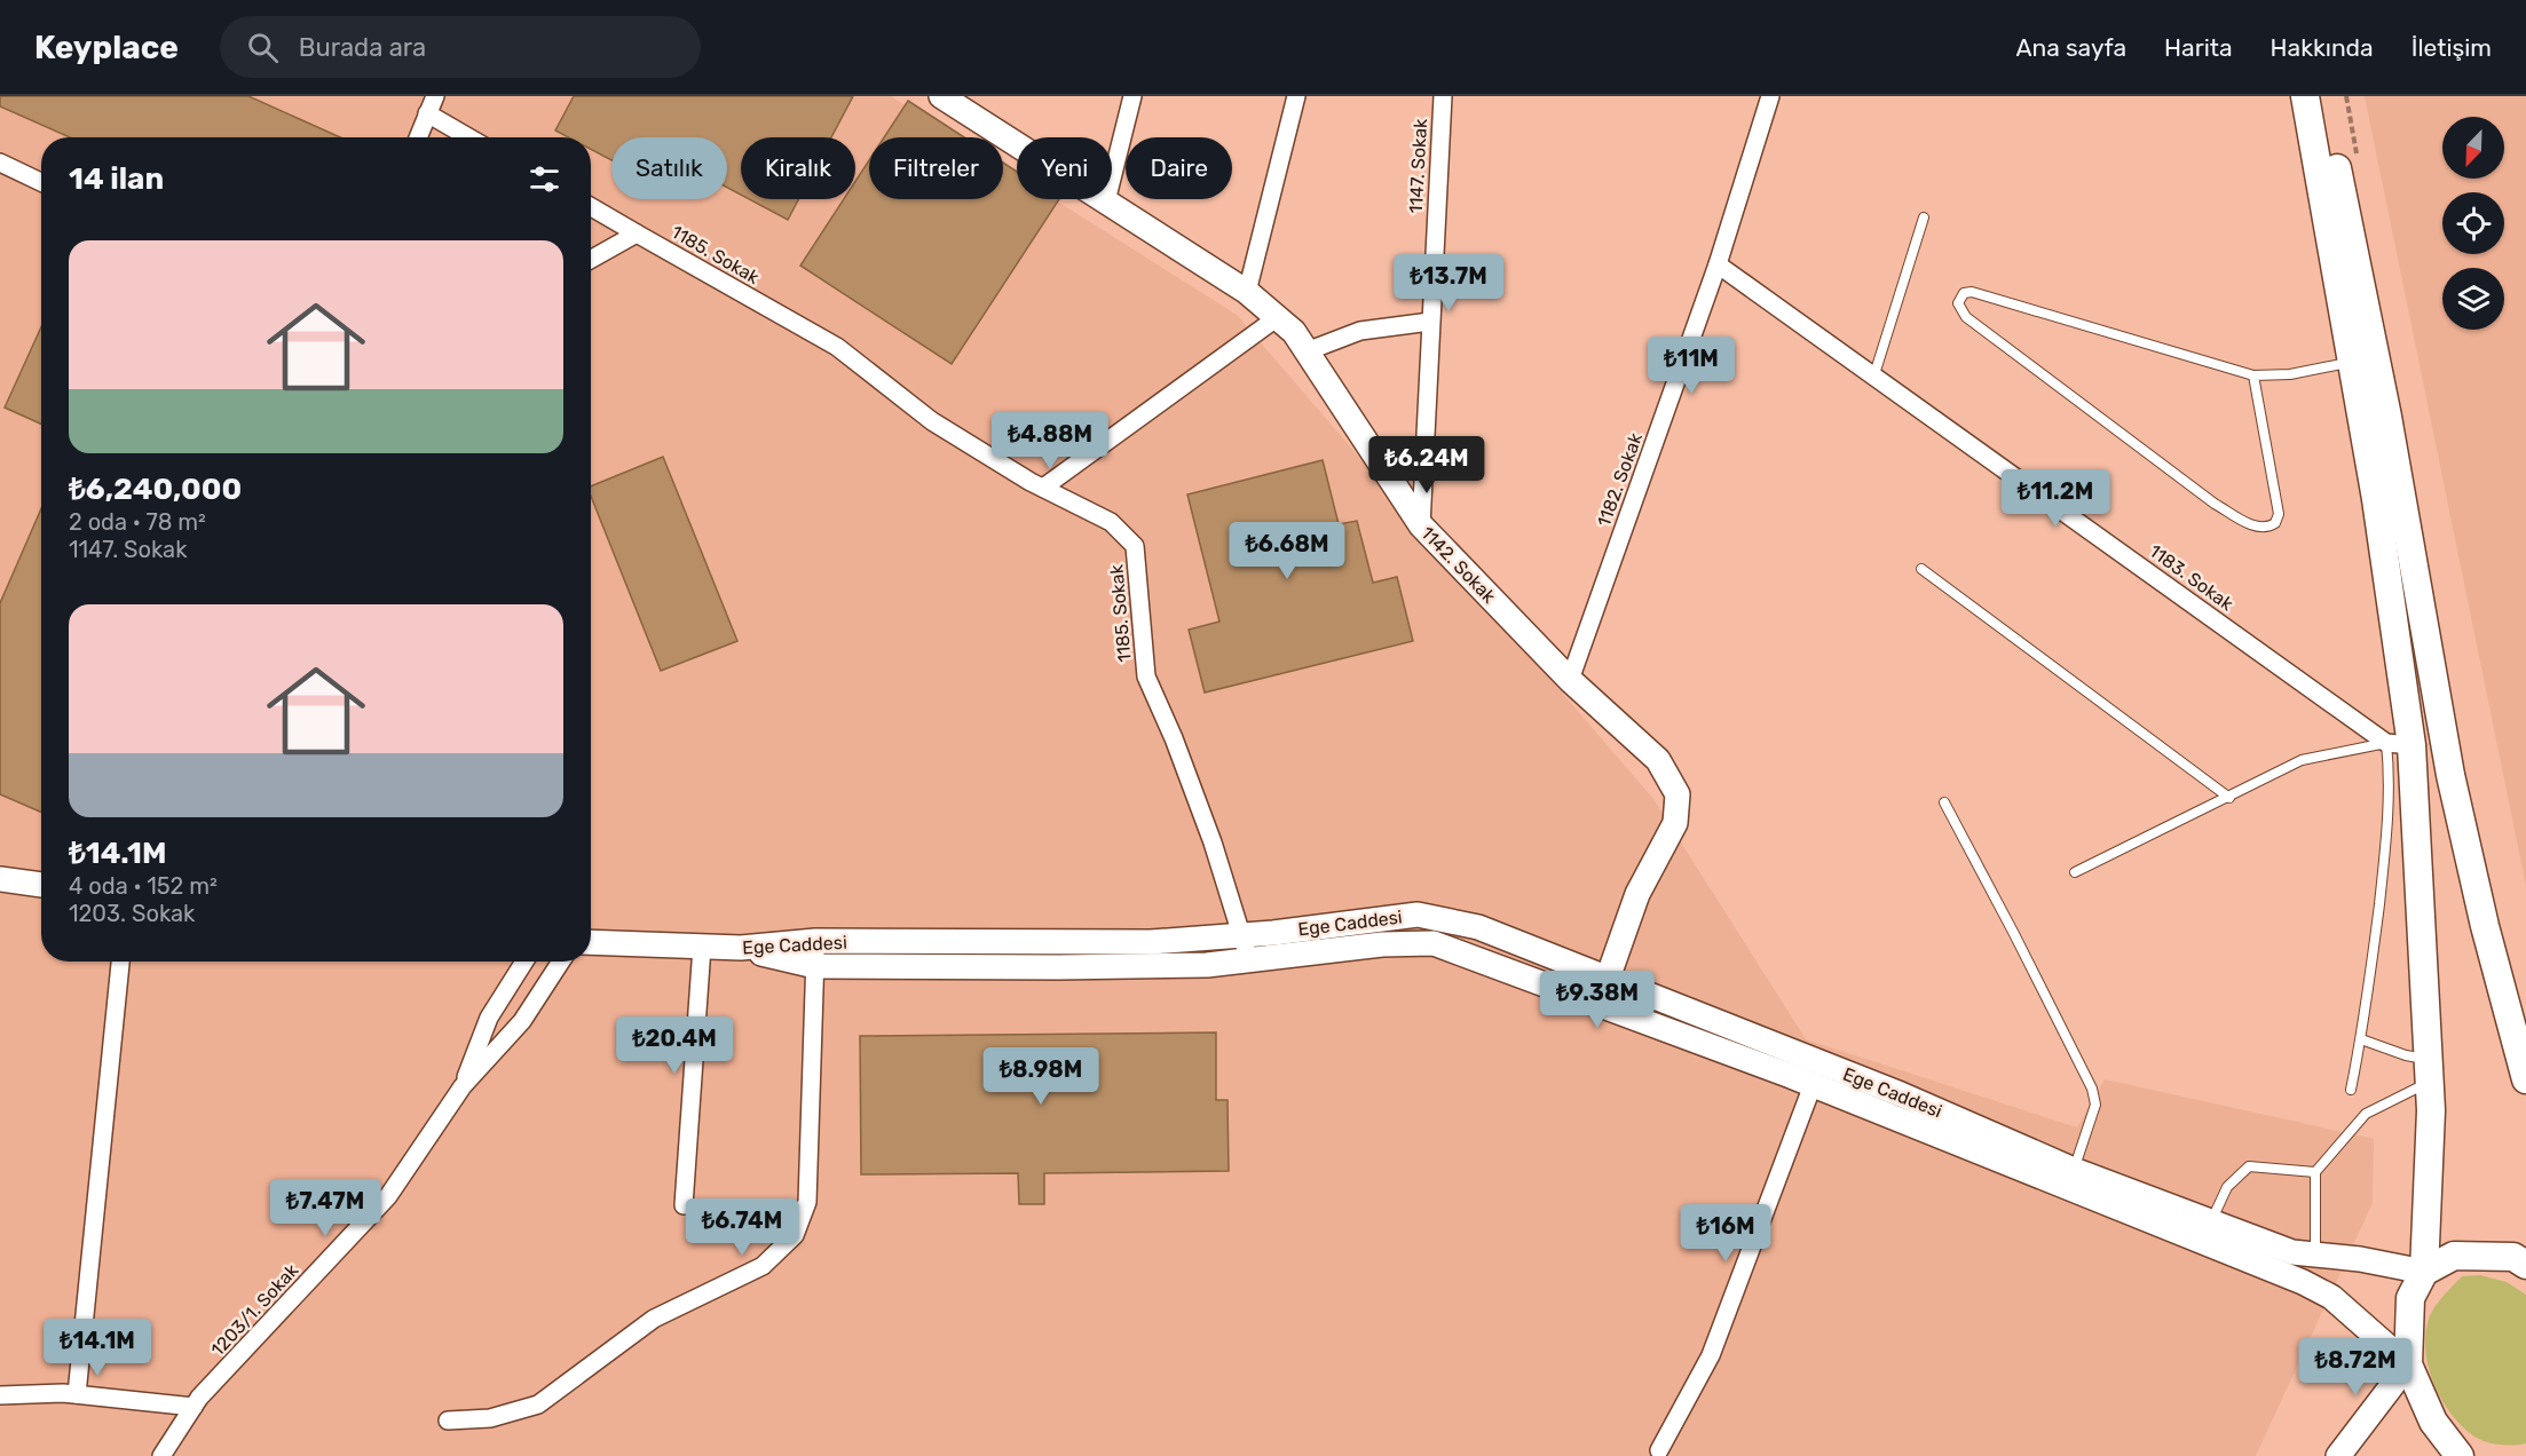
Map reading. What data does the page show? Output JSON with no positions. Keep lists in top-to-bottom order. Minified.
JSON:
{"streets":{"street":["1147. Sokak","1185. Sokak","1182. Sokak","1142. Sokak","1183. Sokak","Ege Caddesi","1203/1. Sokak"]},"crossings":[["1147. Sokak","1142. Sokak"],["1185. Sokak","Ege Caddesi"],["1182. Sokak","1142. Sokak"],["1182. Sokak","1183. Sokak"],["1142. Sokak","Ege Caddesi"]],"north":"bottom left","page":{"header":"Keyplace","search":"Burada ara","nav":["Ana sayfa","Harita","Hakkında","İletişim"],"chip":["Satılık","Kiralık","Filtreler","Yeni","Daire"],"heading":"14 ilan","list":[{"name":"₺6,240,000","note":"2 oda · 78 m² · 1147. Sokak"},{"name":"₺14.1M","note":"4 oda · 152 m² · 1203. Sokak"}],"price":["₺13.7M","₺11M","₺4.88M","₺6.24M","₺11.2M","₺6.68M","₺9.38M","₺20.4M","₺8.98M","₺7.47M","₺6.74M","₺16M","₺14.1M","₺8.72M"]}}
